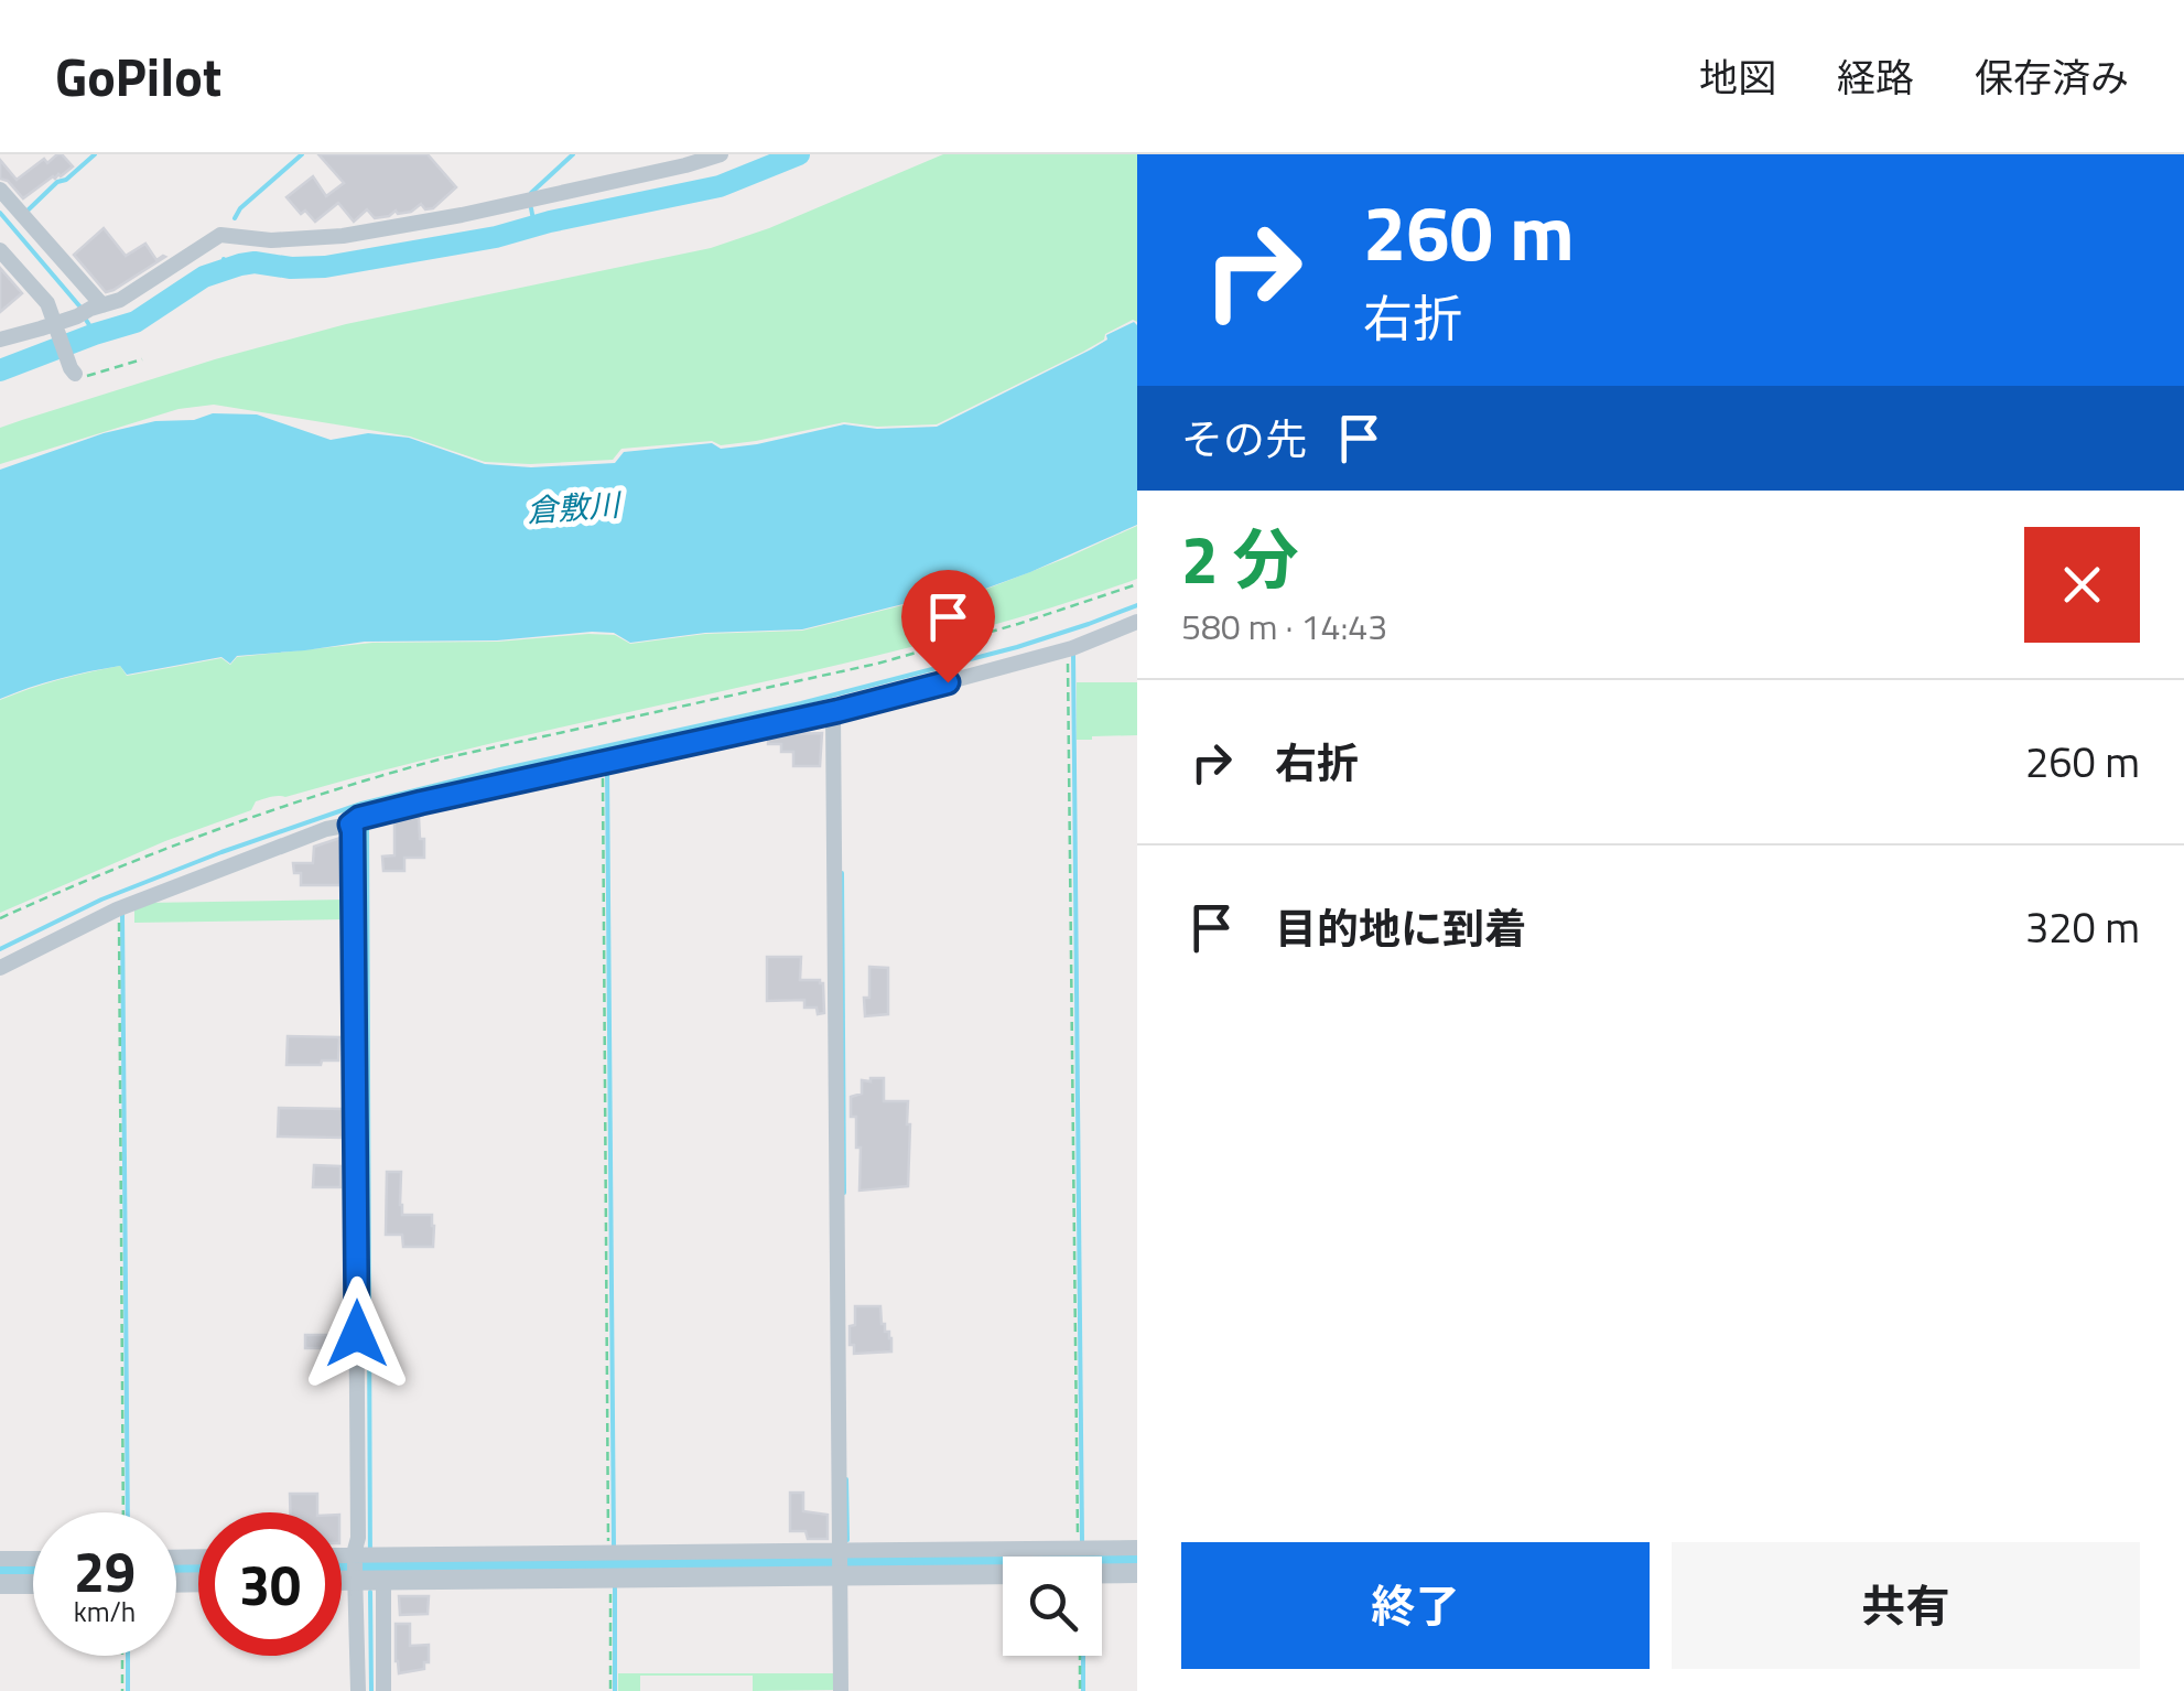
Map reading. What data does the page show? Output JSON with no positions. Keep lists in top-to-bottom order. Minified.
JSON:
{"water":["倉敷川"],"page":{"header":"GoPilot","nav":["地図","経路","保存済み"],"turn":["260 m","右折"],"then":"その先","heading":["2 分","580 m · 14:43"],"list":[{"name":"右折","value":"260 m"},{"name":"目的地に到着","value":"320 m"}],"speed":"29 km/h","limit":"30","buttons":["終了","共有"]}}
